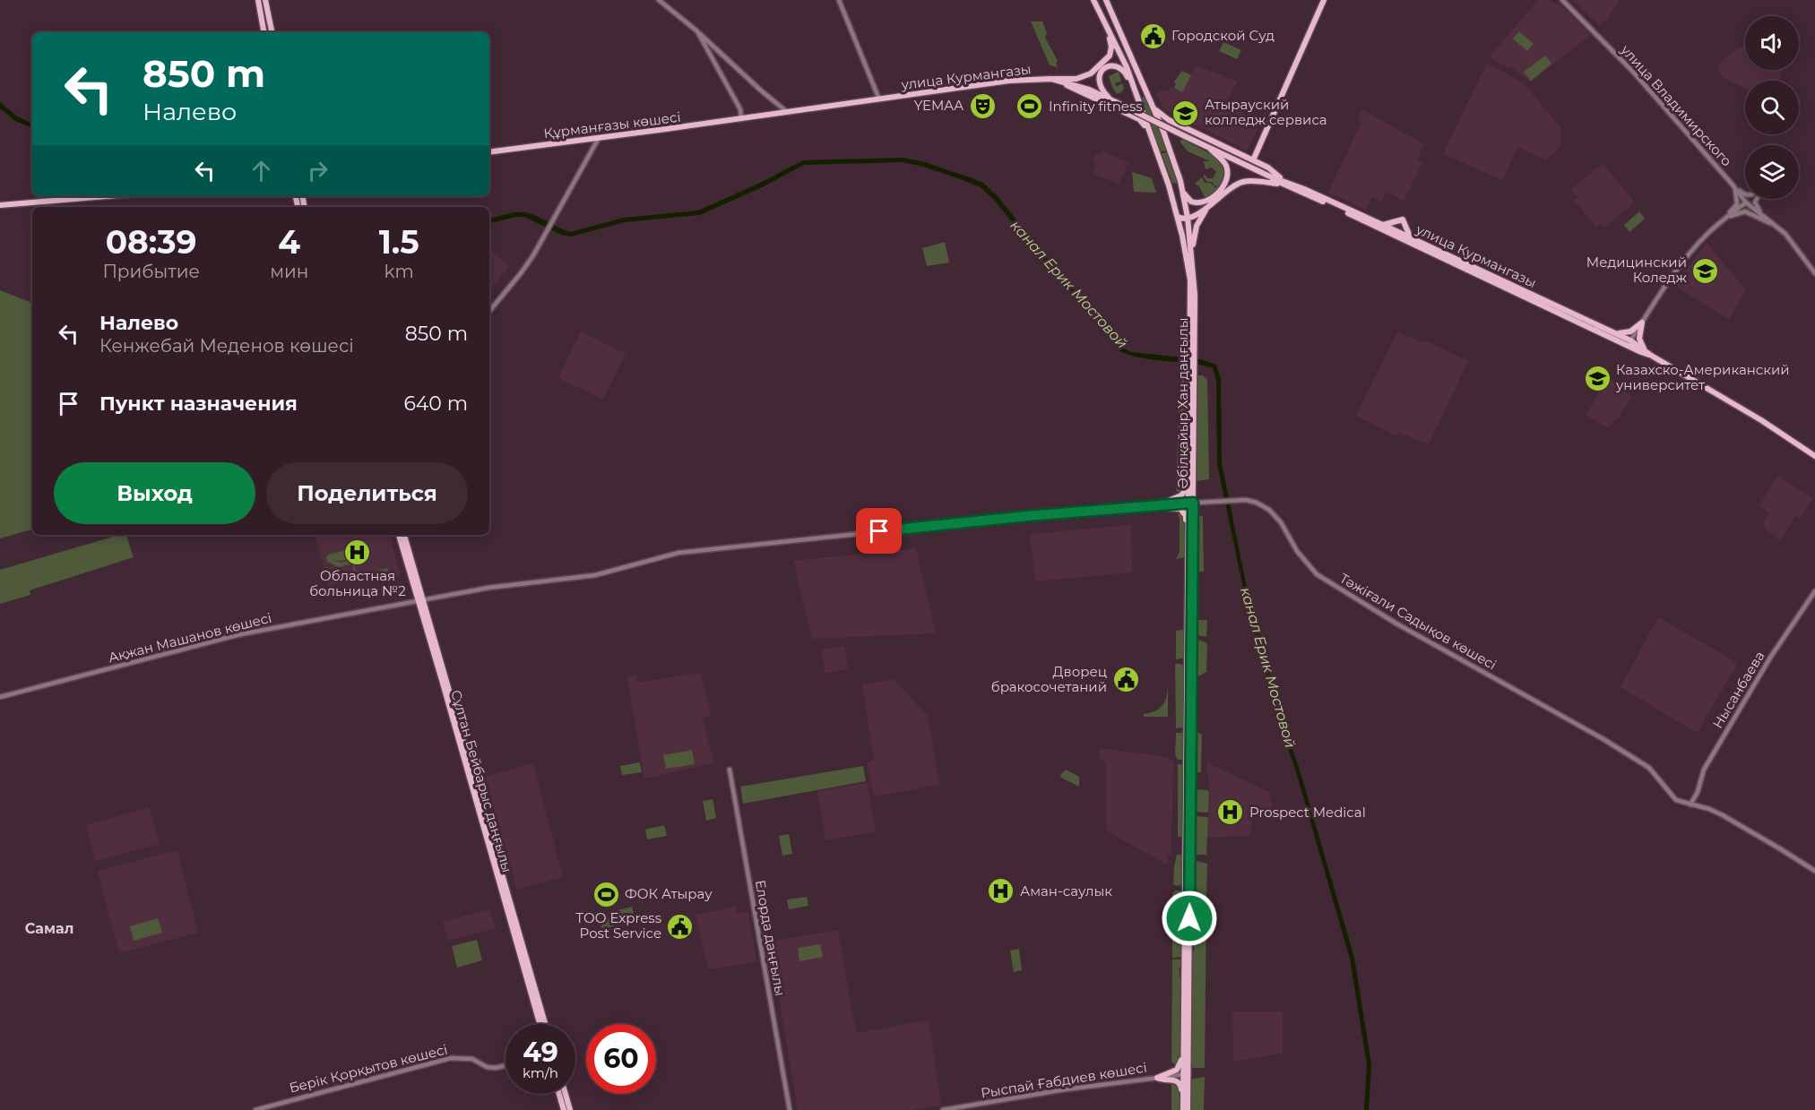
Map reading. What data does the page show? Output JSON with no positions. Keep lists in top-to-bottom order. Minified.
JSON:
{"streets":{"main road":["улица Курмангазы","Құрманғазы көшесі","Әбілқайыр Хан даңғылы","Сұлтан Бейбарыс даңғылы"],"street":["улица Владимирского","Тәжіғали Садықов көшесі","Ақжан Машанов көшесі","Нысанбаева","Елорда даңғылы","Берік Қорқытов көшесі","Рыспай Ғабдиев көшесі"]},"crossings":[["улица Курмангазы","Құрманғазы көшесі"],["Әбілқайыр Хан даңғылы","Тәжіғали Садықов көшесі"],["Әбілқайыр Хан даңғылы","Рыспай Ғабдиев көшесі"],["Тәжіғали Садықов көшесі","Ақжан Машанов көшесі"],["Тәжіғали Садықов көшесі","Нысанбаева"],["Ақжан Машанов көшесі","Сұлтан Бейбарыс даңғылы"]],"districts":["Самал"],"water":["канал Ерик Мостовой"],"places":{"public building":["Городской Суд","Дворец бракосочетаний","ТОО Express Post Service"],"theatre":["YEMAA"],"sports":["Infinity fitness","ФОК Атырау"],"school or university":["Атырауский колледж сервиса","Медицинский Коледж","Казахско-Американский университет"],"hospital":["Областная больница №2","Prospect Medical","Аман-саулык"]},"page":{"turn":["850 m","Налево"],"eta":["08:39","Прибытие","4","мин","1.5","km"],"list":[{"name":"Налево","note":"Кенжебай Меденов көшесі","value":"850 m"},{"name":"Пункт назначения","value":"640 m"}],"buttons":["Выход","Поделиться"],"speed":"49 km/h","limit":"60"}}
